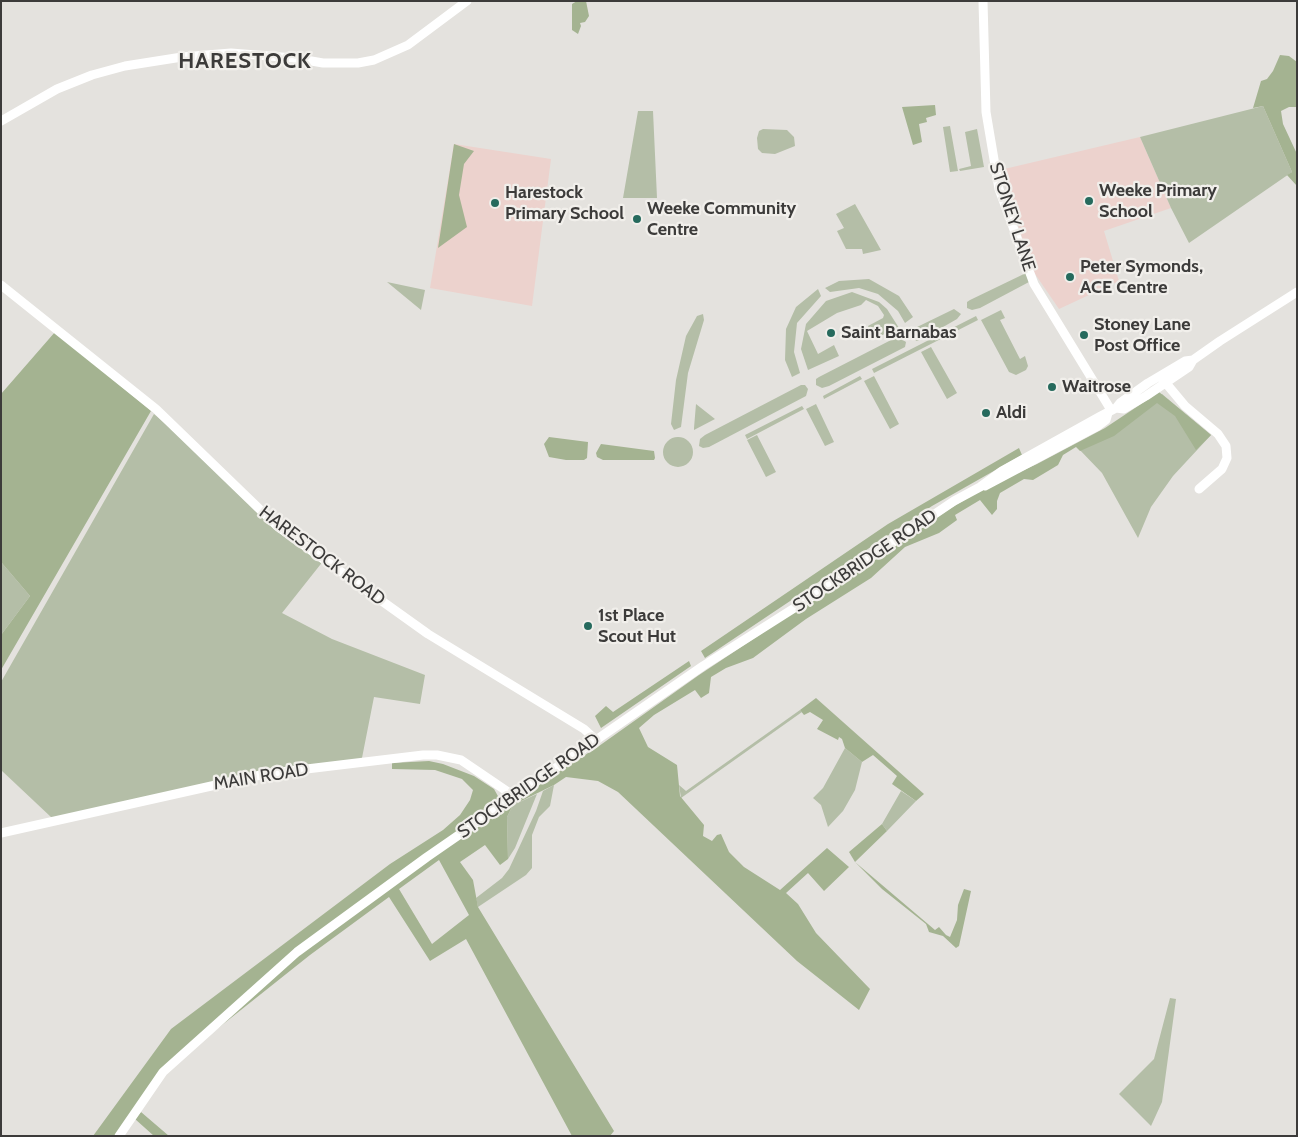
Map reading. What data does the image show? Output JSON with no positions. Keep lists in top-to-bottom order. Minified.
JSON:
{"streets":{"street":["STONEY LANE","HARESTOCK ROAD","STOCKBRIDGE ROAD","MAIN ROAD"]},"crossings":[["STONEY LANE","STOCKBRIDGE ROAD"],["HARESTOCK ROAD","STOCKBRIDGE ROAD"],["STOCKBRIDGE ROAD","MAIN ROAD"]],"districts":["HARESTOCK"],"places":["Weeke Primary School","Harestock Primary School","Weeke Community Centre","Peter Symonds, ACE Centre","Saint Barnabas","Stoney Lane Post Office","Waitrose","Aldi","1st Place Scout Hut"]}
